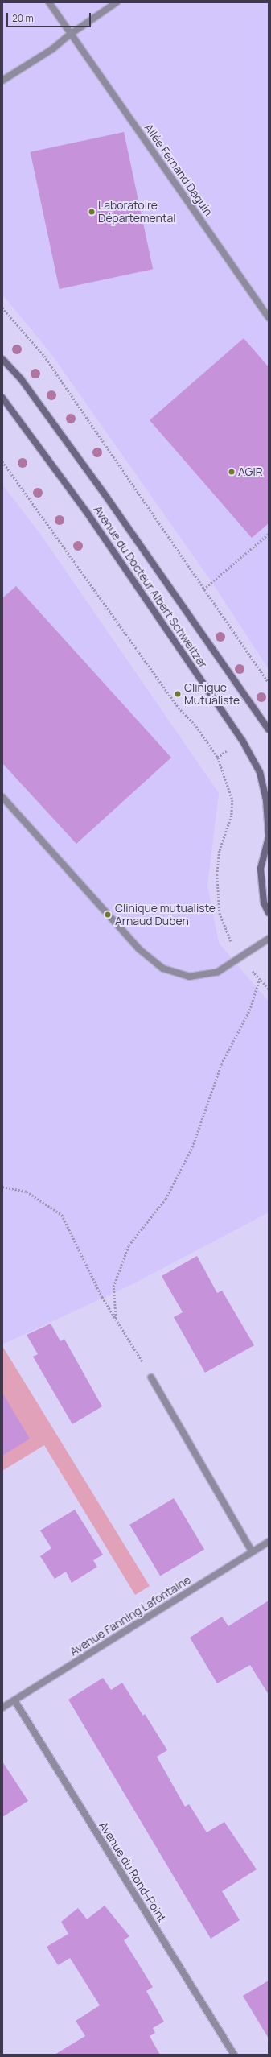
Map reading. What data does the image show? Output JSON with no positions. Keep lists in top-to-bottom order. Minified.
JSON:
{"streets":{"main road":["Avenue du Docteur Albert Schweitzer"],"street":["Allée Fernand Daguin","Avenue Fanning Lafontaine","Avenue du Rond-Point"]},"crossings":[["Avenue Fanning Lafontaine","Avenue du Rond-Point"]],"places":["Laboratoire Départemental","AGIR","Clinique Mutualiste","Clinique mutualiste Arnaud Duben"],"scale_bar":"20 m"}
